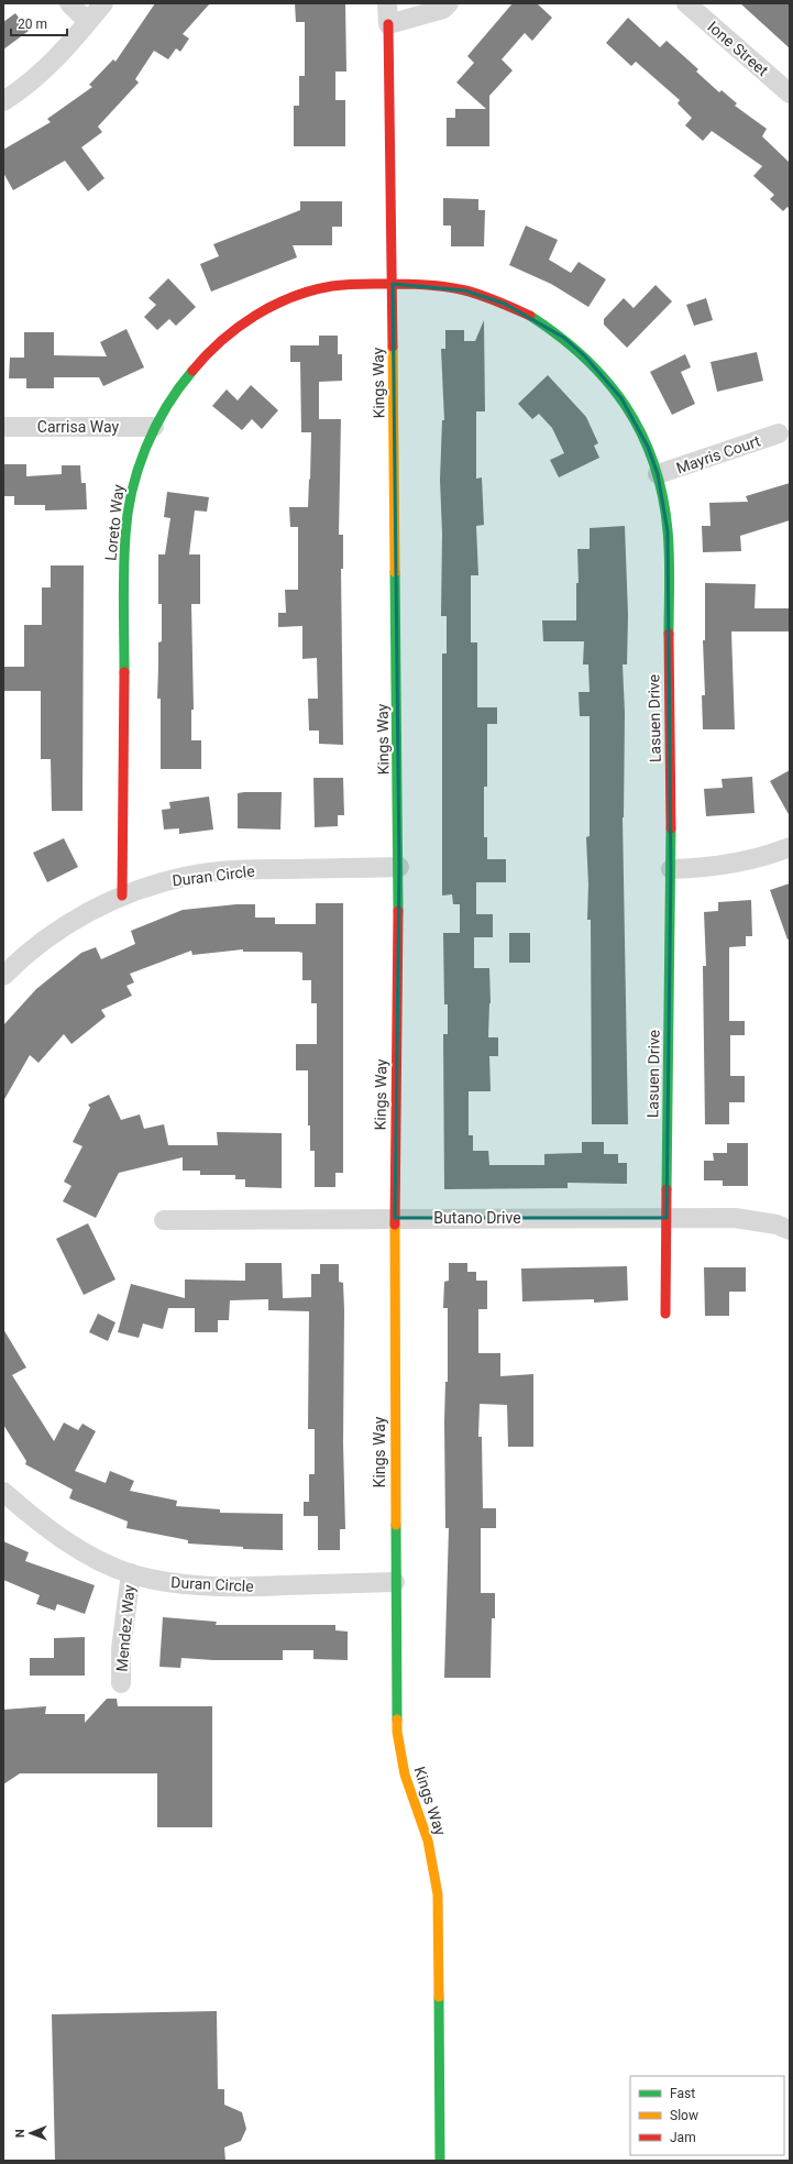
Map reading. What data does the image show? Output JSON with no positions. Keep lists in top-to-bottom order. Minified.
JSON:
{"streets":{"street":["Ione Street","Kings Way","Carrisa Way","Mayris Court","Loreto Way","Lasuen Drive","Duran Circle","Butano Drive","Mendez Way"]},"crossings":[["Kings Way","Loreto Way"],["Kings Way","Lasuen Drive"],["Kings Way","Duran Circle"],["Kings Way","Butano Drive"],["Carrisa Way","Loreto Way"],["Mayris Court","Lasuen Drive"],["Loreto Way","Lasuen Drive"],["Loreto Way","Duran Circle"],["Lasuen Drive","Butano Drive"],["Duran Circle","Mendez Way"]],"legend":["Fast","Slow","Jam"],"scale_bar":"20 m","north":"left"}
